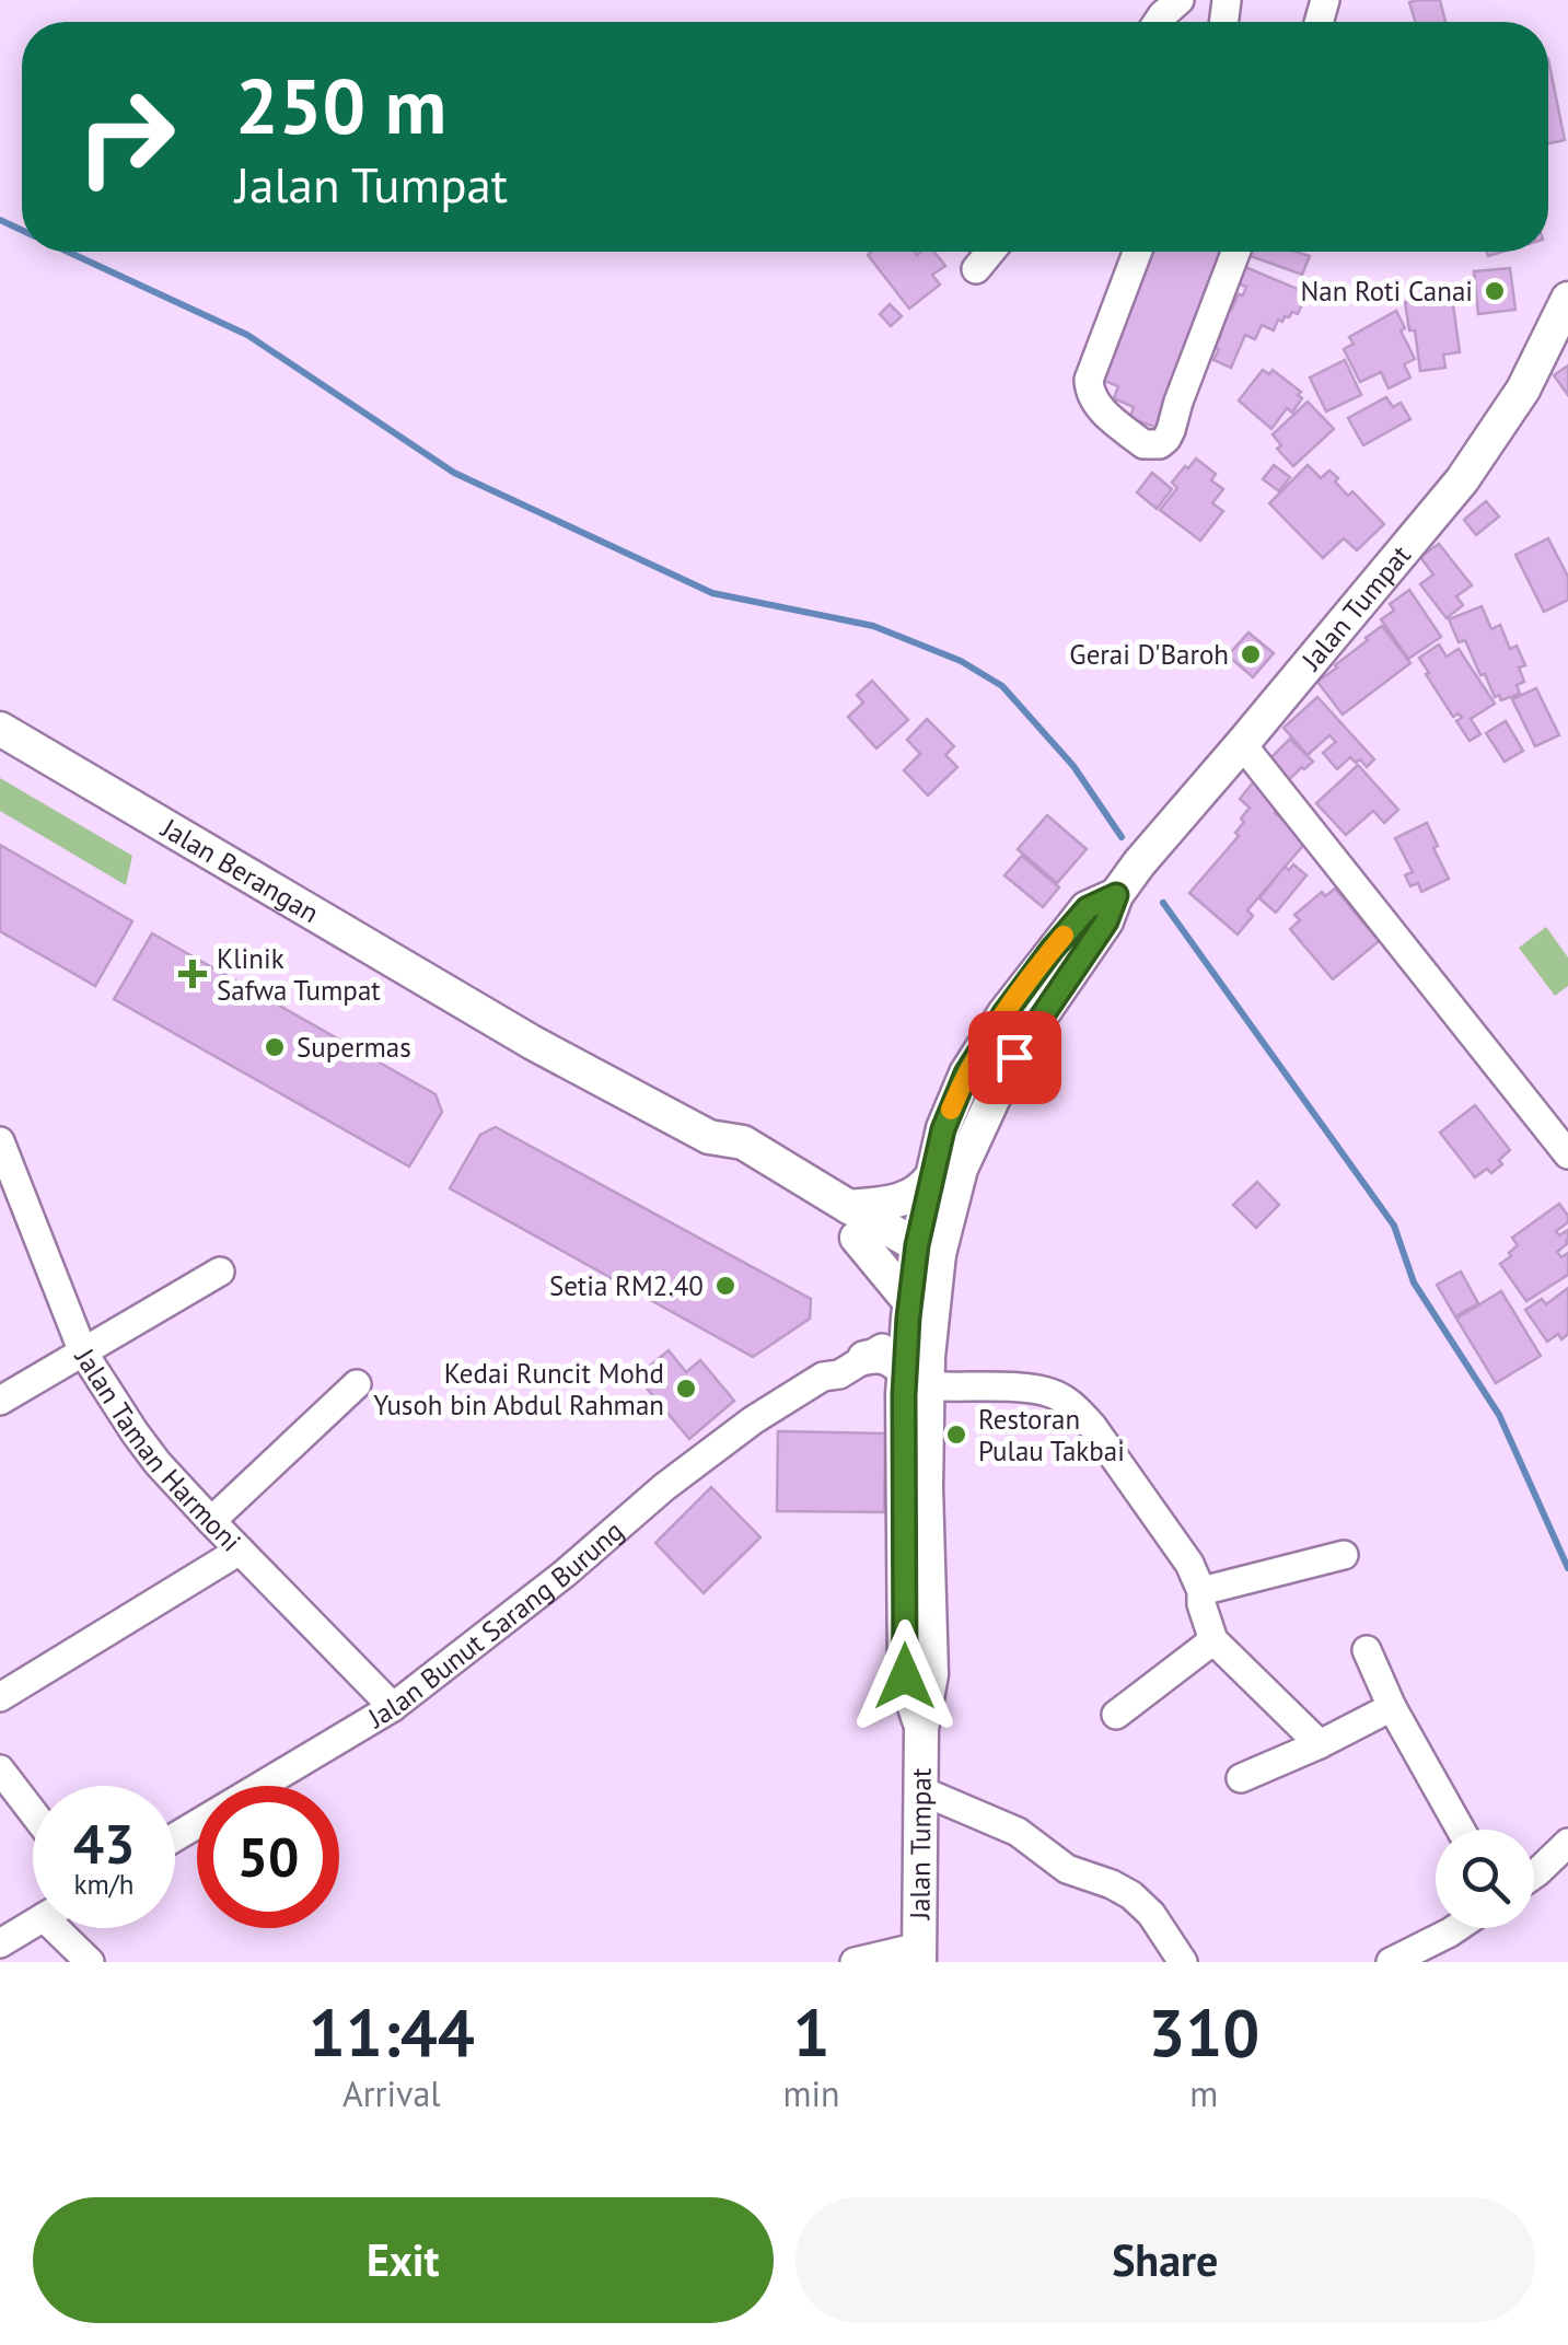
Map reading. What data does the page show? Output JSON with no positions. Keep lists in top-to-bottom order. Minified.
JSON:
{"streets":{"main road":["Jalan Tumpat","Jalan Berangan"],"street":["Jalan Taman Harmoni","Jalan Bunut Sarang Burung"]},"crossings":[["Jalan Tumpat","Jalan Berangan"],["Jalan Tumpat","Jalan Bunut Sarang Burung"],["Jalan Taman Harmoni","Jalan Bunut Sarang Burung"]],"places":{"other":["Nan Roti Canai","Gerai D'Baroh","Supermas","Setia RM2.40","Kedai Runcit Mohd Yusoh bin Abdul Rahman","Restoran Pulau Takbai"],"health":["Klinik Safwa Tumpat"]},"page":{"turn":["250 m","Jalan Tumpat"],"speed":"43 km/h","limit":"50","eta":["11:44","Arrival","1","min","310","m"],"buttons":["Exit","Share"]}}
